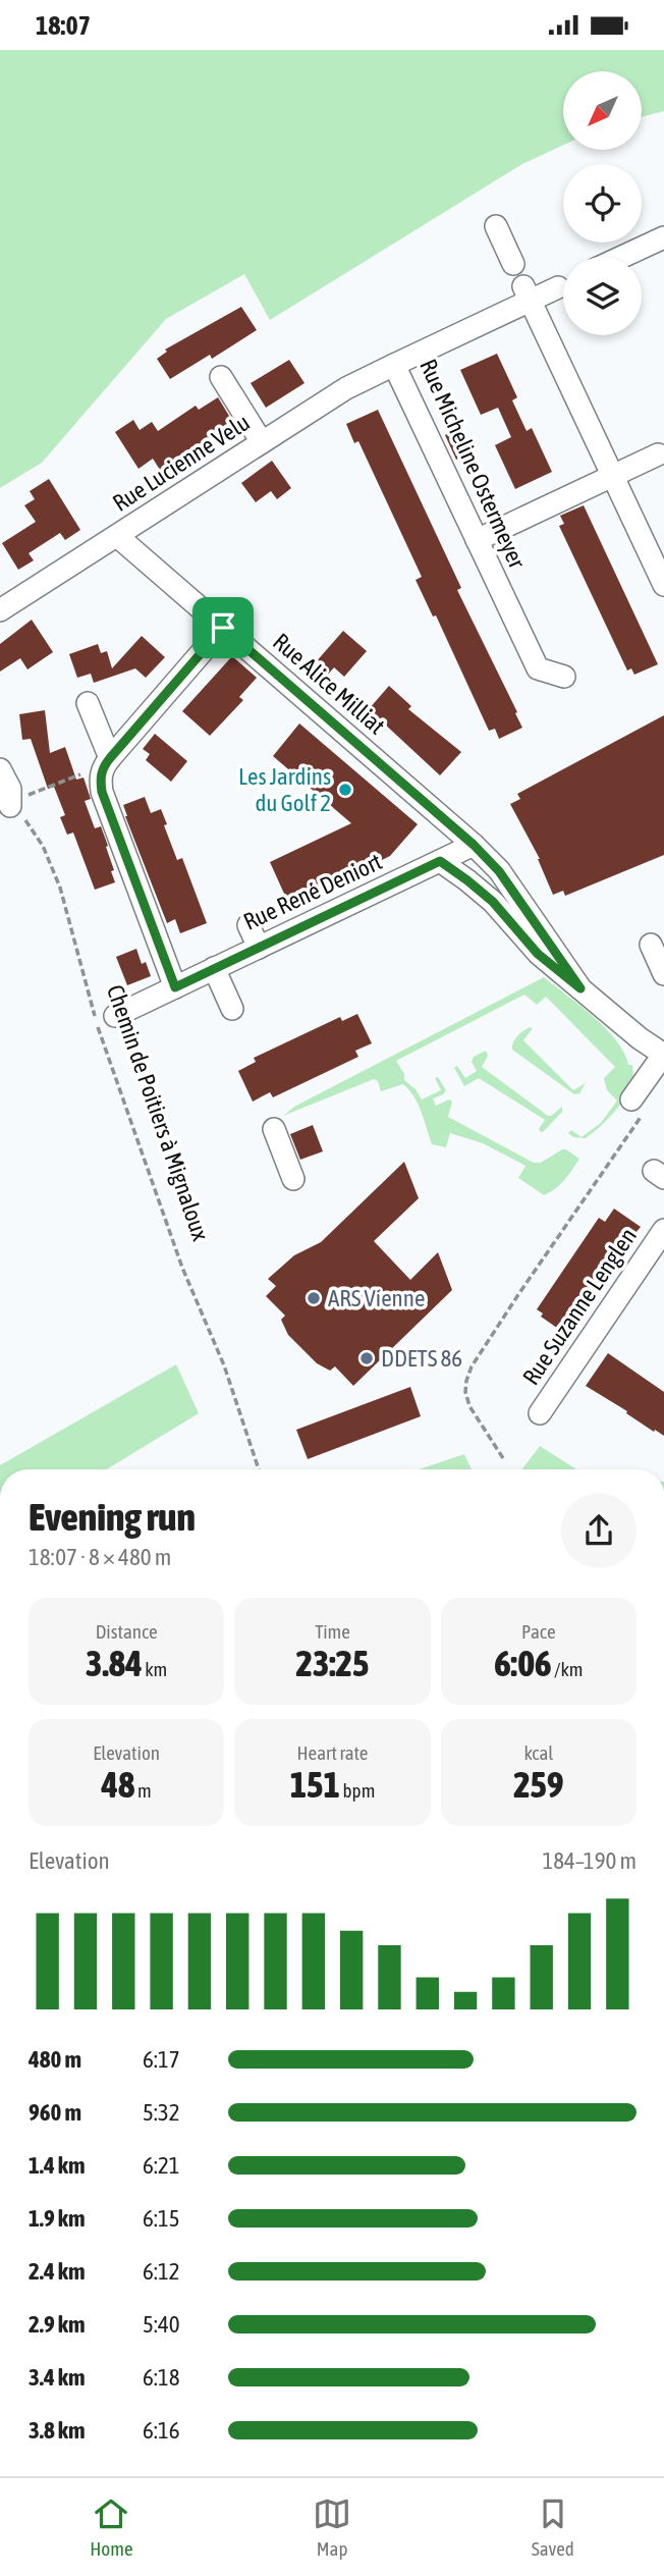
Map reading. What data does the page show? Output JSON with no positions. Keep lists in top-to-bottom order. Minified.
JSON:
{"streets":{"street":["Rue Lucienne Velu","Rue Micheline Ostermeyer","Rue Alice Milliat","Rue René Deniort","Rue Suzanne Lenglen"],"path":["Chemin de Poitiers à Mignaloux"]},"crossings":[["Rue Lucienne Velu","Rue Micheline Ostermeyer"],["Rue Lucienne Velu","Rue Alice Milliat"],["Rue Alice Milliat","Rue René Deniort"]],"places":["Les Jardins du Golf 2","ARS Vienne","DDETS 86"],"north":"bottom left","page":{"status":"18:07","heading":["Evening run","18:07 · 8 × 480 m"],"stats":[["Distance","3.84 km"],["Time","23:25"],["Pace","6:06 /km"],["Elevation","48 m"],["Heart rate","151 bpm"],["kcal","259"]],"chart":["Elevation","184–190 m"],"list":[{"name":"480 m","note":"6:17"},{"name":"960 m","note":"5:32"},{"name":"1.4 km","note":"6:21"},{"name":"1.9 km","note":"6:15"},{"name":"2.4 km","note":"6:12"},{"name":"2.9 km","note":"5:40"},{"name":"3.4 km","note":"6:18"},{"name":"3.8 km","note":"6:16"}],"tabs":["Home","Map","Saved"]}}
